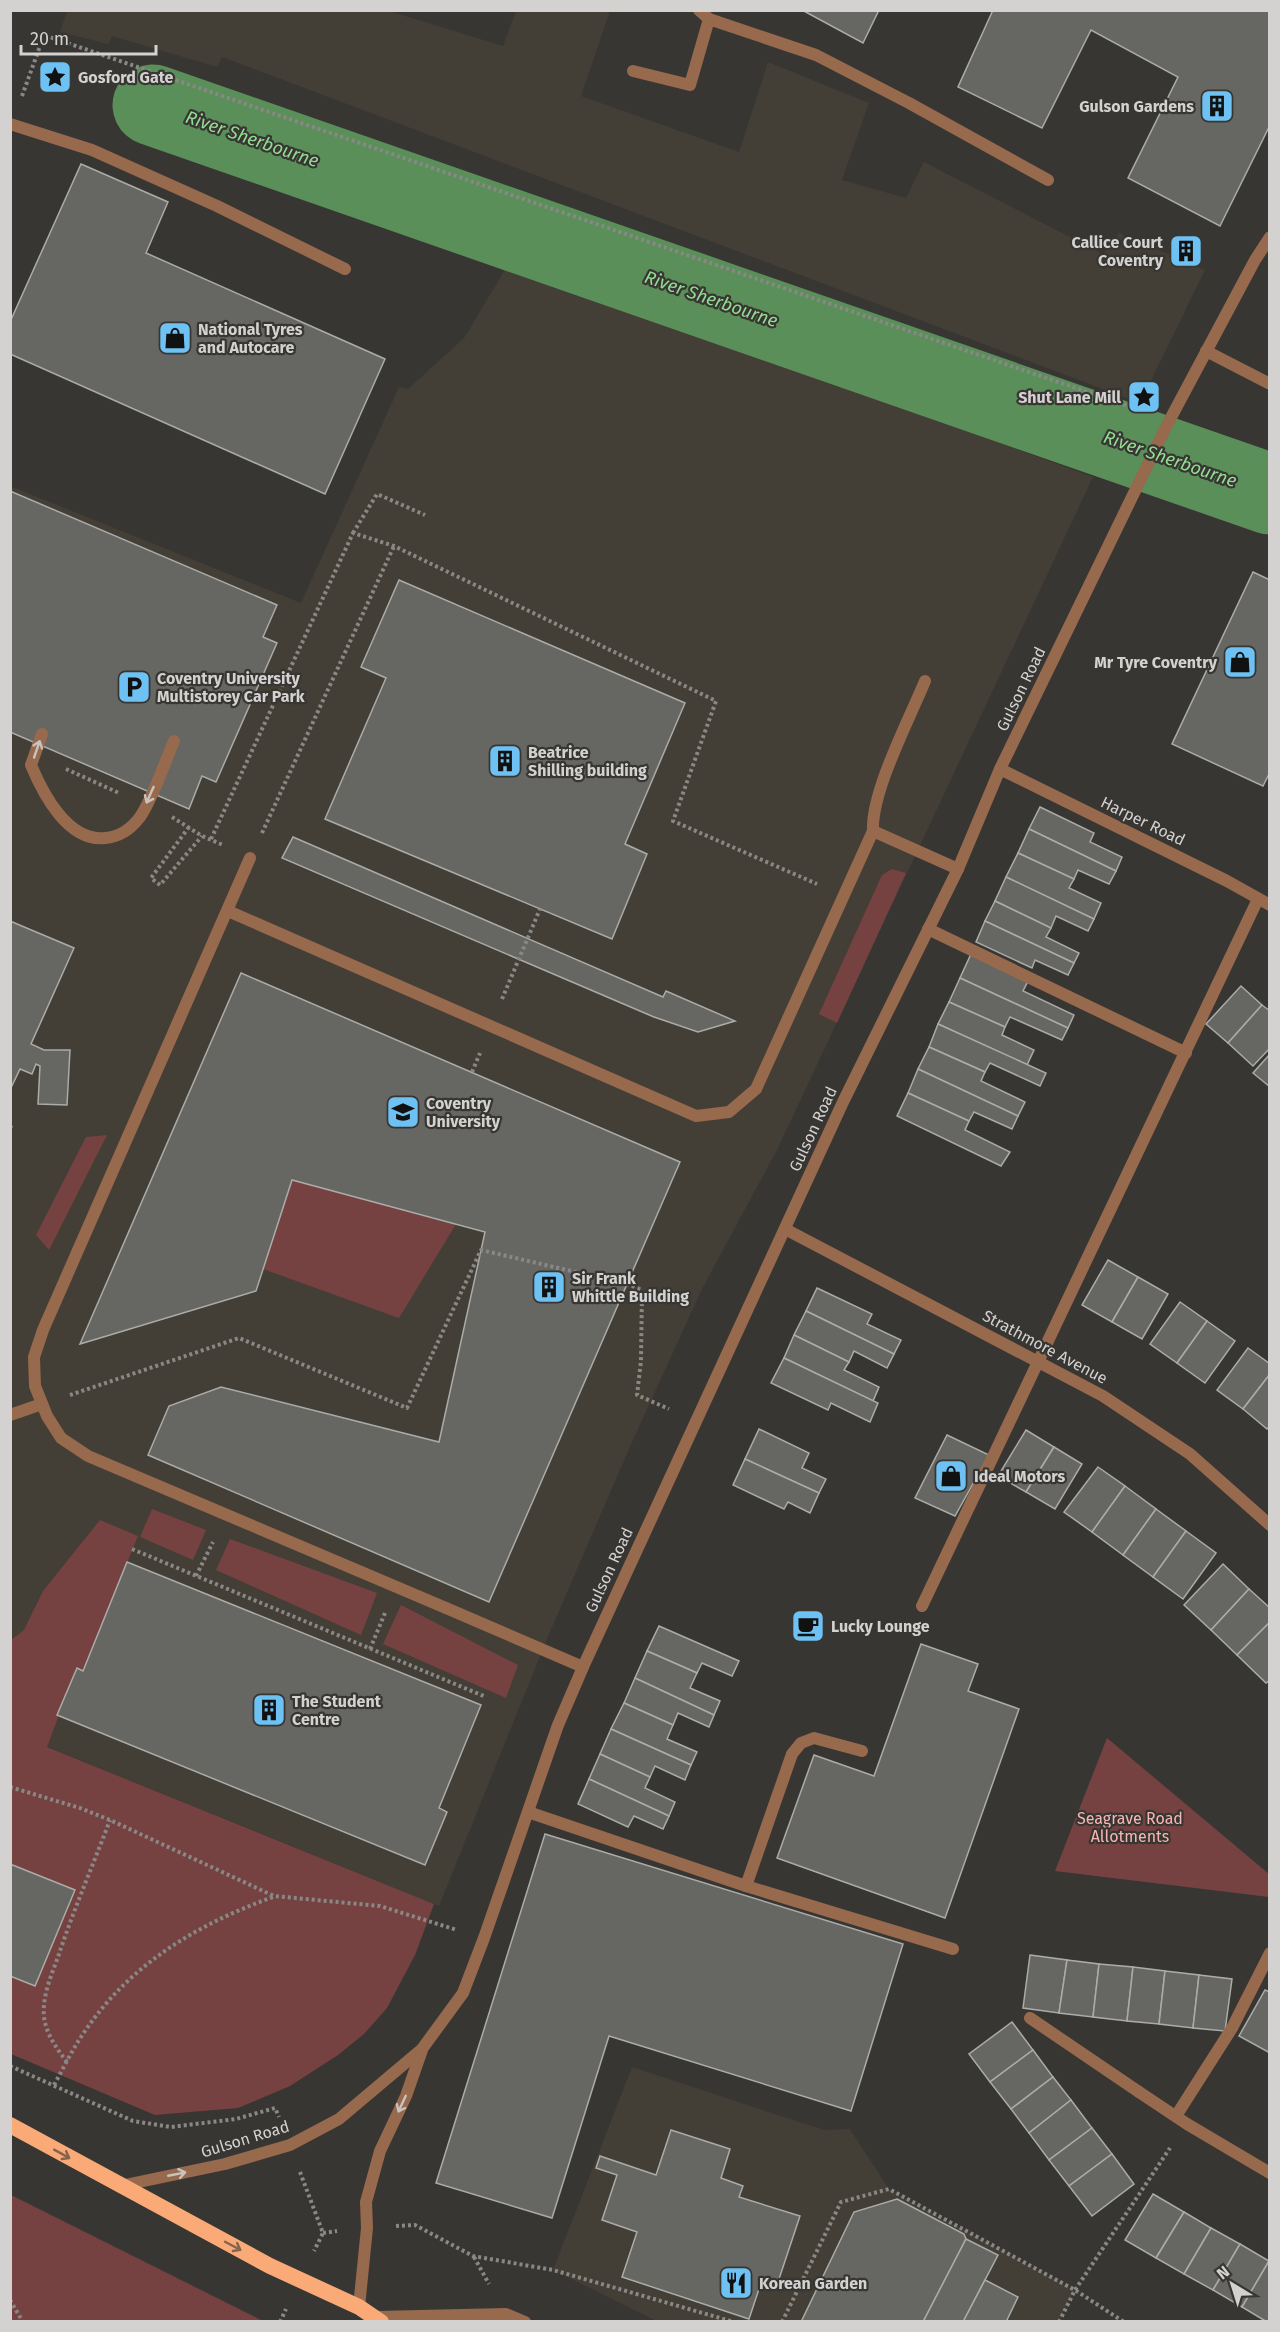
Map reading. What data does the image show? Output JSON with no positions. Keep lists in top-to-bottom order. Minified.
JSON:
{"streets":{"street":["Gulson Road","Harper Road","Strathmore Avenue"]},"crossings":[["Gulson Road","Harper Road"],["Gulson Road","Strathmore Avenue"]],"water":["River Sherbourne"],"parks":["Seagrave Road Allotments"],"places":{"place":["Gosford Gate","Shut Lane Mill"],"building":["Gulson Gardens","Callice Court Coventry","Beatrice Shilling building","Sir Frank Whittle Building","The Student Centre"],"shop":["National Tyres and Autocare","Mr Tyre Coventry","Ideal Motors"],"parking":["Coventry University Multistorey Car Park"],"school or university":["Coventry University"],"cafe":["Lucky Lounge"],"restaurant":["Korean Garden"]},"scale_bar":"20 m","north":"top left"}
